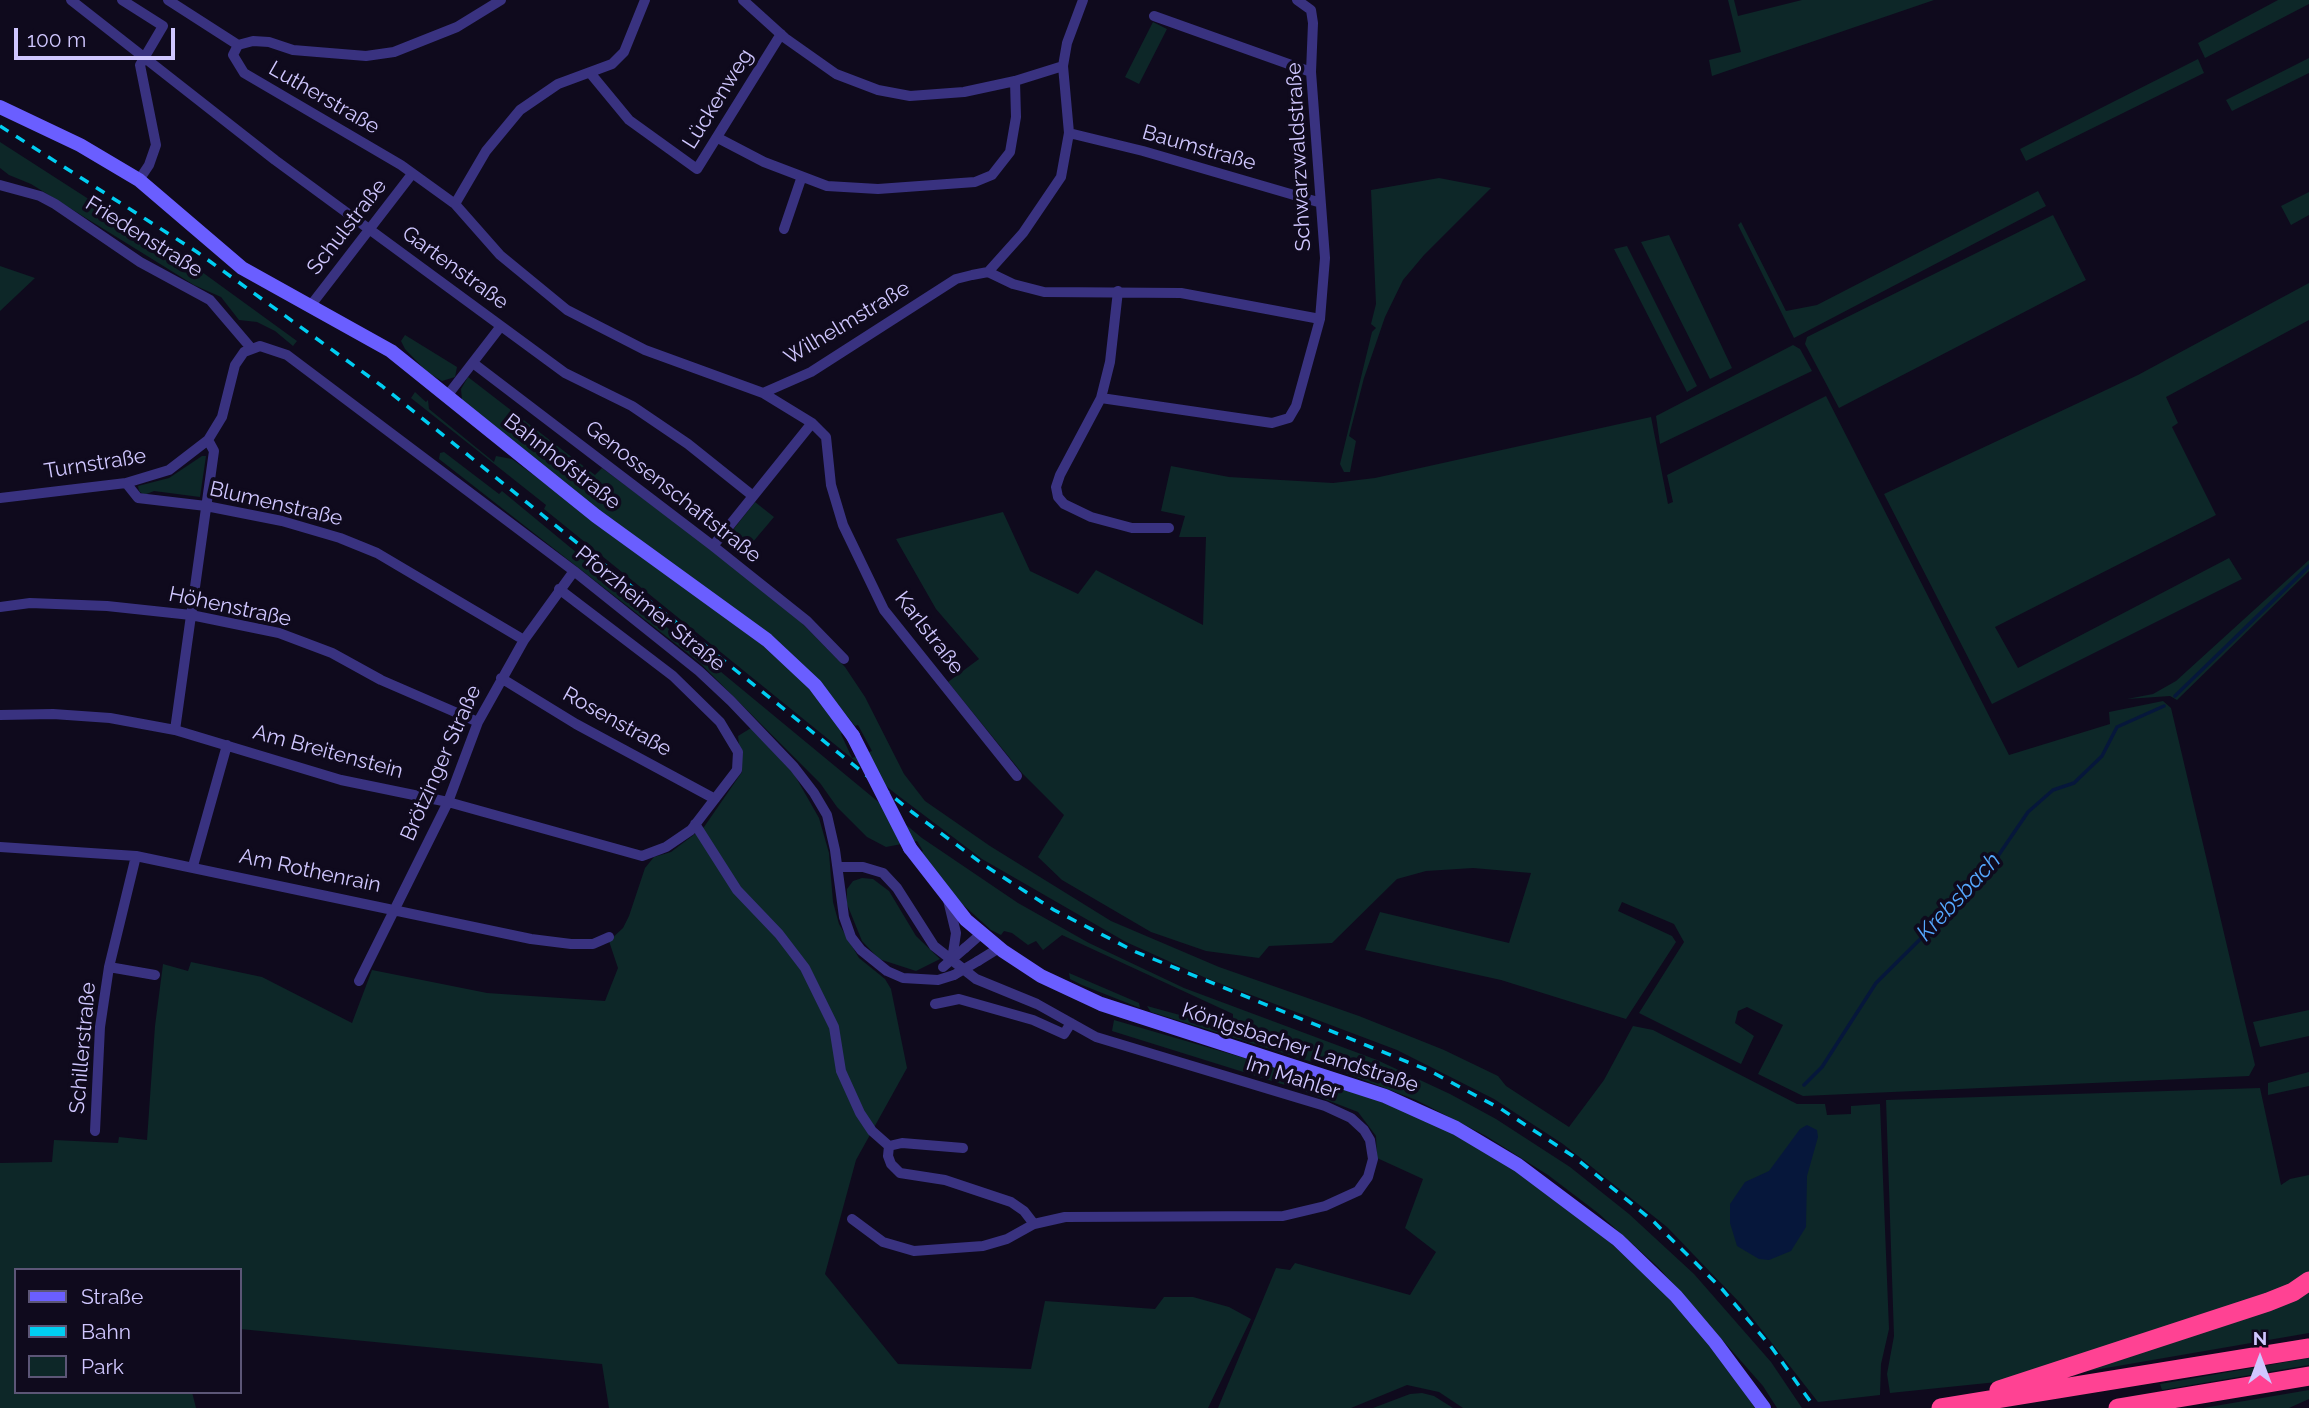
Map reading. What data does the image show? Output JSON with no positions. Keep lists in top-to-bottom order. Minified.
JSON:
{"streets":{"main road":["Bahnhofstraße","Königsbacher Landstraße"],"street":["Lutherstraße","Lückenweg","Baumstraße","Schwarzwaldstraße","Schulstraße","Friedenstraße","Gartenstraße","Wilhelmstraße","Turnstraße","Genossenschaftstraße","Blumenstraße","Höhenstraße","Pforzheimer Straße","Karlstraße","Rosenstraße","Am Breitenstein","Brötzinger Straße","Am Rothenrain","Schillerstraße","Im Mahler"]},"crossings":[["Lutherstraße","Schulstraße"],["Baumstraße","Schwarzwaldstraße"],["Schulstraße","Gartenstraße"],["Schulstraße","Bahnhofstraße"],["Friedenstraße","Turnstraße"],["Friedenstraße","Pforzheimer Straße"],["Bahnhofstraße","Königsbacher Landstraße"],["Turnstraße","Blumenstraße"],["Turnstraße","Pforzheimer Straße"],["Blumenstraße","Brötzinger Straße"],["Höhenstraße","Brötzinger Straße"],["Pforzheimer Straße","Brötzinger Straße"],["Pforzheimer Straße","Königsbacher Landstraße"],["Pforzheimer Straße","Im Mahler"],["Rosenstraße","Brötzinger Straße"],["Am Breitenstein","Brötzinger Straße"],["Brötzinger Straße","Am Rothenrain"],["Am Rothenrain","Schillerstraße"]],"water":["Krebsbach"],"legend":["Straße","Bahn","Park"],"scale_bar":"100 m","north":"top"}
